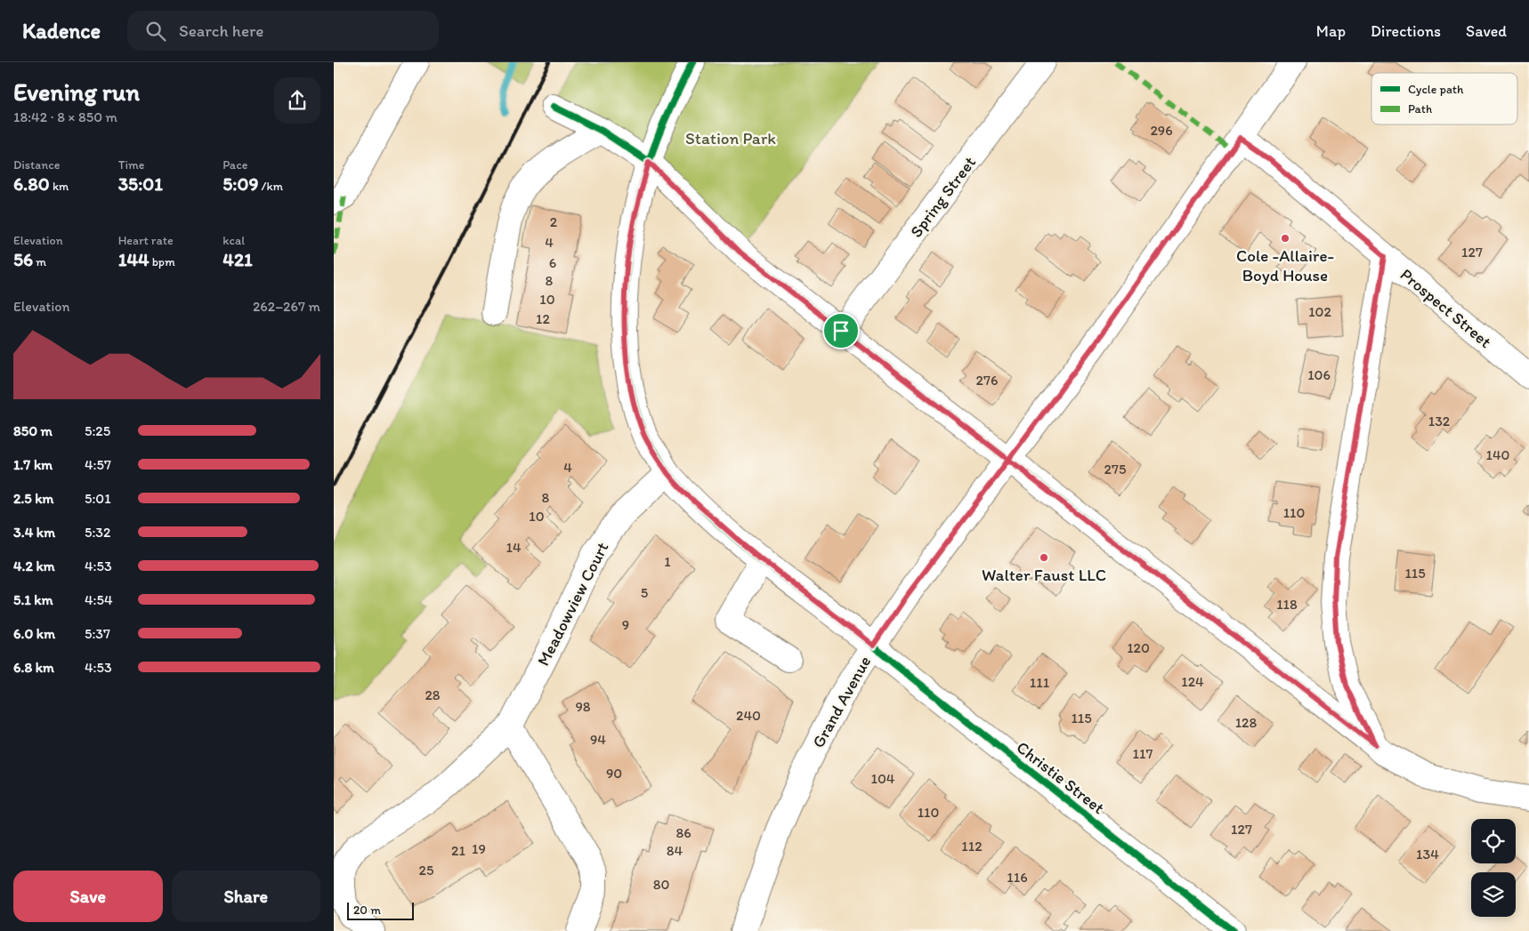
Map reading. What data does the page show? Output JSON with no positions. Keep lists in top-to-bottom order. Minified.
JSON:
{"streets":{"street":["Spring Street","Prospect Street","Meadowview Court","Grand Avenue","Christie Street"]},"crossings":[["Prospect Street","Grand Avenue"],["Meadowview Court","Christie Street"],["Grand Avenue","Christie Street"]],"parks":["Station Park"],"places":["Cole -Allaire- Boyd House","Walter Faust LLC"],"house_numbers":["296","2","4","127","6","8","10","102","12","106","276","132","140","4","275","8","110","10","14","1","115","5","118","9","120","124","111","28","98","240","115","128","94","117","90","104","110","127","86","112","19","21","84","134","25","116","80"],"legend":["Cycle path","Path"],"scale_bar":"20 m","page":{"header":"Kadence","search":"Search here","nav":["Map","Directions","Saved"],"heading":["Evening run","18:42 · 8 × 850 m"],"stats":[["Distance","6.80 km"],["Time","35:01"],["Pace","5:09 /km"],["Elevation","56 m"],["Heart rate","144 bpm"],["kcal","421"]],"chart":["Elevation","262–267 m"],"list":[{"name":"850 m","note":"5:25"},{"name":"1.7 km","note":"4:57"},{"name":"2.5 km","note":"5:01"},{"name":"3.4 km","note":"5:32"},{"name":"4.2 km","note":"4:53"},{"name":"5.1 km","note":"4:54"},{"name":"6.0 km","note":"5:37"},{"name":"6.8 km","note":"4:53"}],"buttons":["Save","Share"],"scale":"20 m"}}
